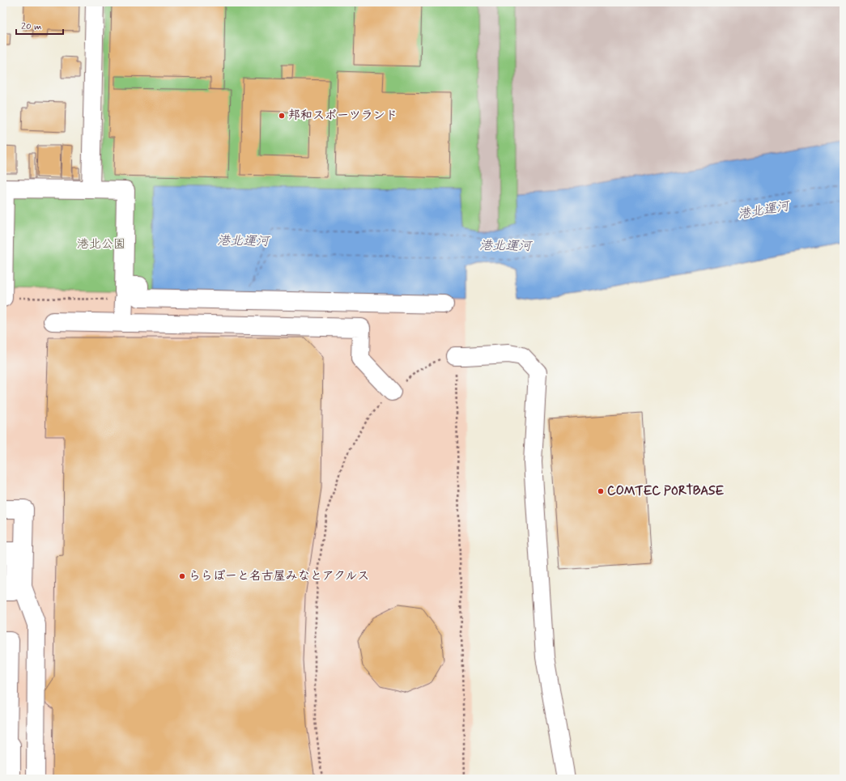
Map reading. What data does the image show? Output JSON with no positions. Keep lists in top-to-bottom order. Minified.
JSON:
{"water":["港北運河"],"parks":["港北公園"],"places":["邦和スポーツランド","COMTEC PORTBASE","ららぽーと名古屋みなとアクルス"],"scale_bar":"20 m"}
